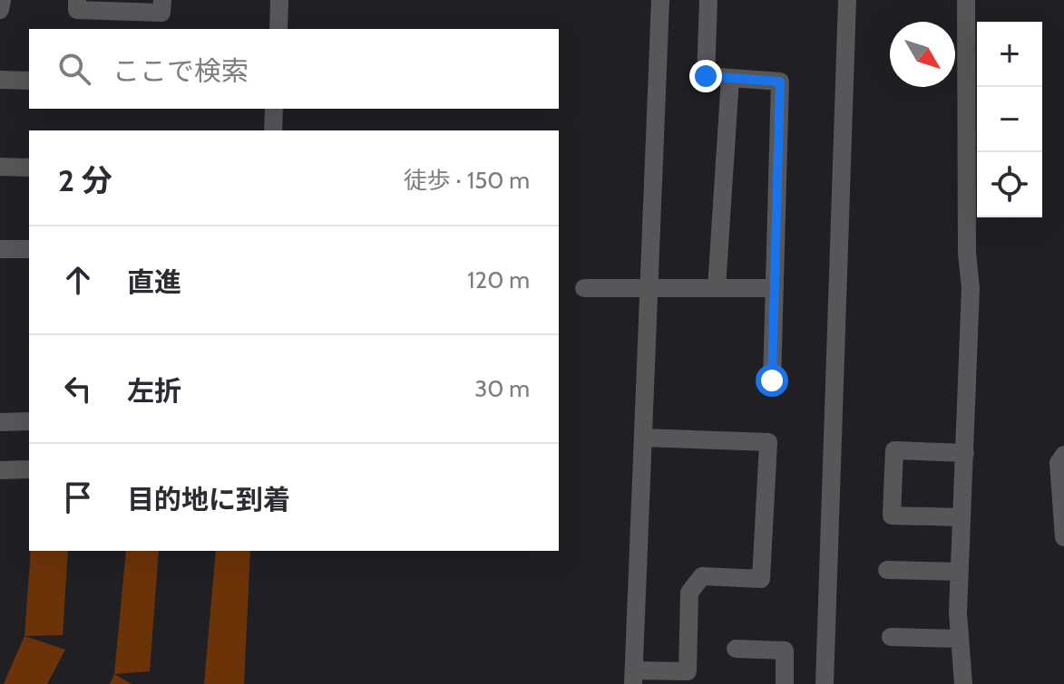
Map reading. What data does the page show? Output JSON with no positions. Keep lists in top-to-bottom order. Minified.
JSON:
{"north":"bottom right","page":{"map_buttons":["+","−"],"search":"ここで検索","heading":["2 分","徒歩 · 150 m"],"list":[["直進","120 m"],["左折","30 m"],"目的地に到着"]}}
